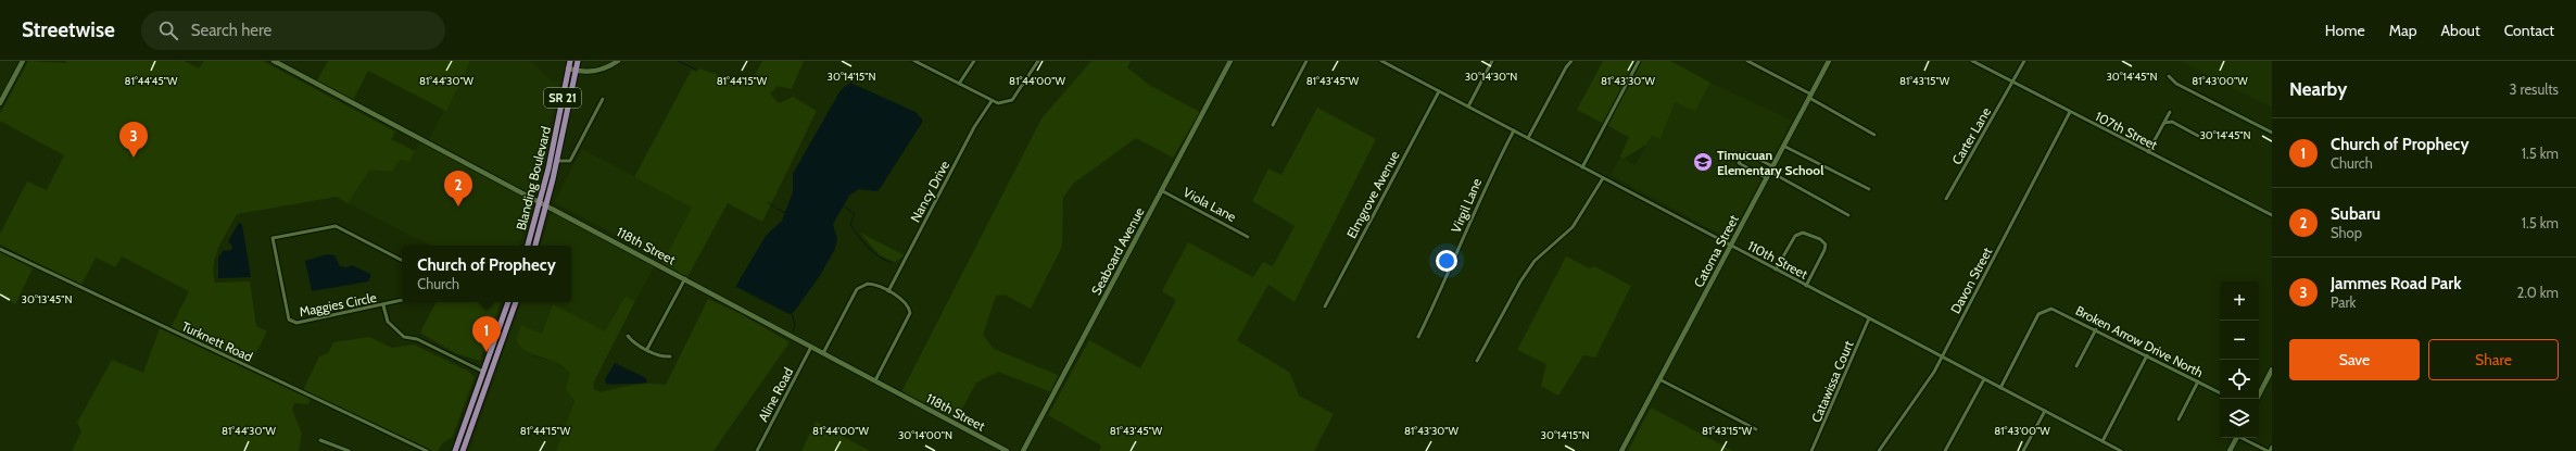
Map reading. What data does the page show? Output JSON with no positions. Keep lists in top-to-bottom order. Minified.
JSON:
{"streets":{"main road":["SR 21","Blanding Boulevard"],"street":["107th Street","Carter Lane","Nancy Drive","Elmgrove Avenue","Viola Lane","Virgil Lane","118th Street","Seaboard Avenue","Catoma Street","110th Street","Davon Street","Maggies Circle","Turknett Road","Broken Arrow Drive North","Catawissa Court","Aline Road"]},"crossings":[["107th Street","Carter Lane"],["107th Street","Davon Street"],["Blanding Boulevard","118th Street"],["Elmgrove Avenue","110th Street"],["Viola Lane","Seaboard Avenue"],["Virgil Lane","110th Street"],["118th Street","Aline Road"],["Catoma Street","110th Street"],["110th Street","Davon Street"],["110th Street","Broken Arrow Drive North"],["110th Street","Catawissa Court"]],"places":{"school or university":["Timucuan Elementary School"]},"page":{"header":"Streetwise","search":"Search here","nav":["Home","Map","About","Contact"],"heading":["Nearby","3 results"],"list":[{"mark":"1","name":"Church of Prophecy","note":"Church","value":"1.5 km"},{"mark":"2","name":"Subaru","note":"Shop","value":"1.5 km"},{"mark":"3","name":"Jammes Road Park","note":"Park","value":"2.0 km"}],"pins":["3","2","1"],"popup":["Church of Prophecy","Church"],"map_buttons":["+","−"],"buttons":["Save","Share"]},"coordinates":["30°14'15\"N","30°14'45\"N","30°14'30\"N","81°44'45\"W","81°44'30\"W","81°43'45\"W","81°43'30\"W","81°43'15\"W","81°43'00\"W","81°44'15\"W","81°44'00\"W","30°13'45\"N","30°14'00\"N"]}
